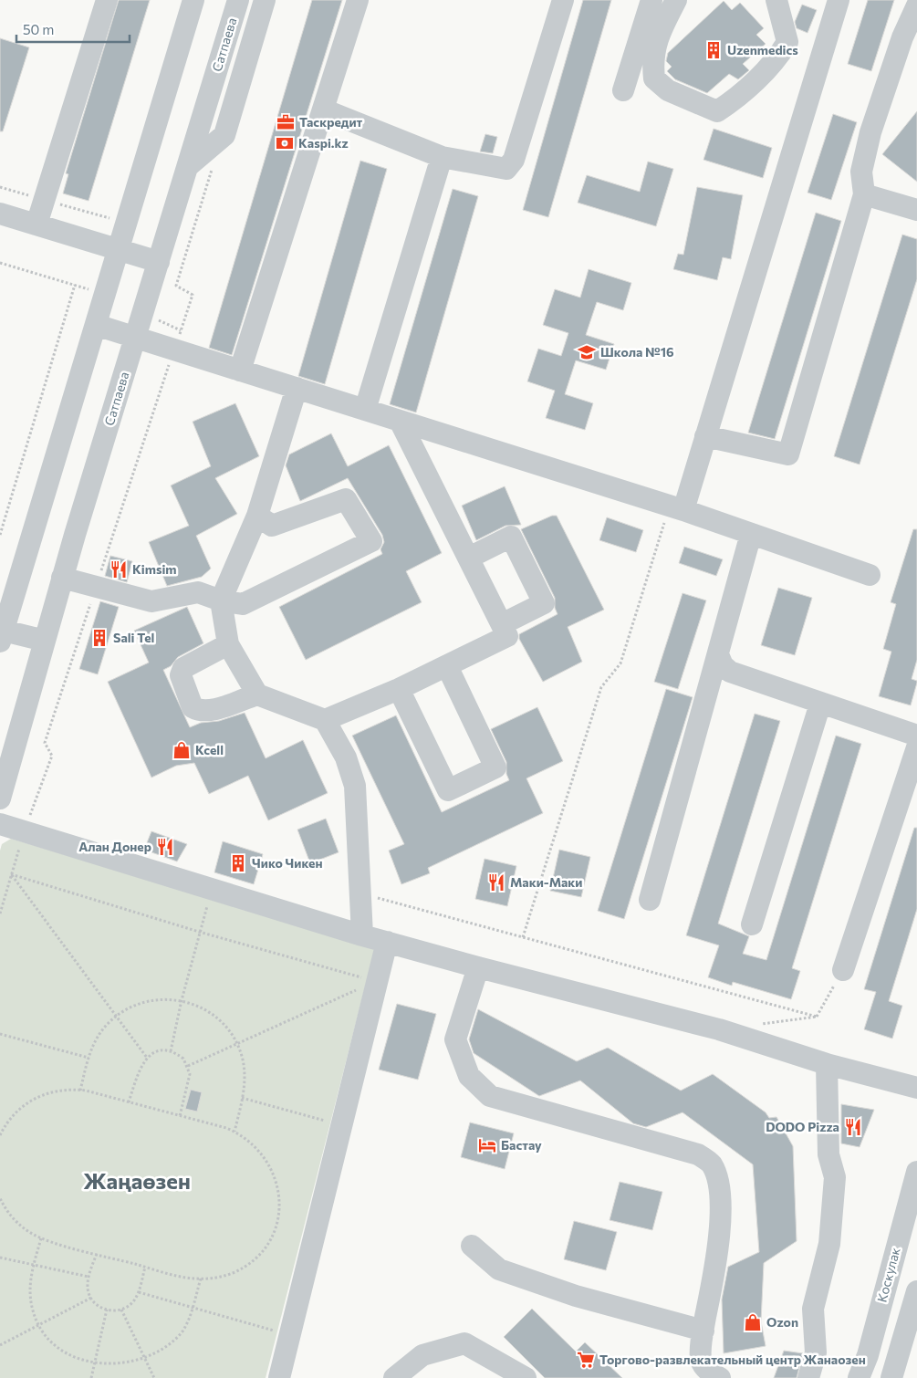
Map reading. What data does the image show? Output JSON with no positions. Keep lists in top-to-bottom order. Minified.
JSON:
{"streets":{"street":["Сатпаева","Коскулак"]},"districts":["Жаңаөзен"],"places":{"building":["Uzenmedics","Sali Tel","Чико Чикен"],"office":["Таскредит"],"bank":["Kaspi.kz"],"school or university":["Школа №16"],"restaurant":["Kimsim","Алан Донер","Маки-Маки","DODO Pizza"],"shop":["Kcell","Ozon"],"hotel":["Бастау"],"supermarket":["Торгово-развлекательный центр Жанаозен"]},"scale_bar":"50 m"}
